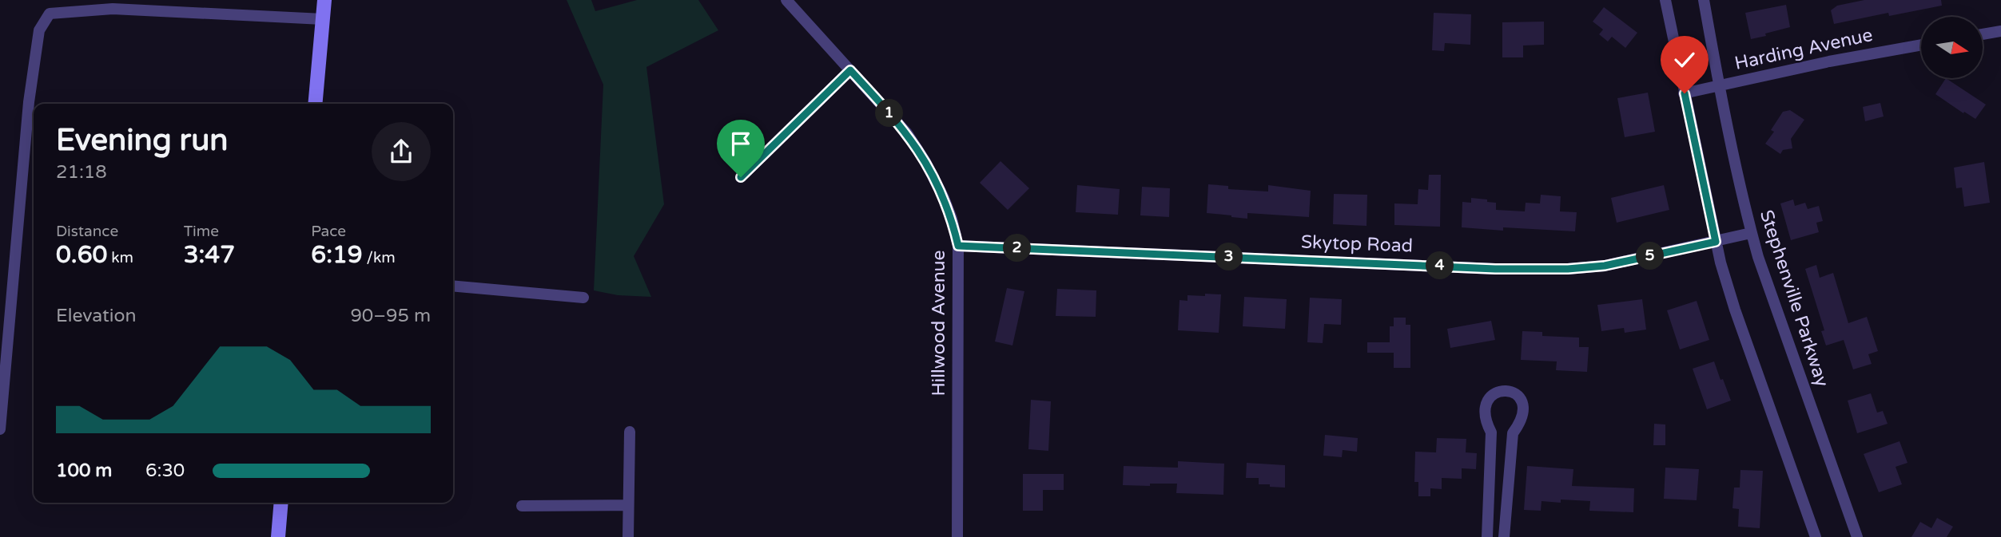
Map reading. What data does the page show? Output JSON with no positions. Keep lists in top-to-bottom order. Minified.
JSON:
{"streets":{"street":["Harding Avenue","Skytop Road","Stephenville Parkway","Hillwood Avenue"]},"crossings":[["Harding Avenue","Stephenville Parkway"],["Skytop Road","Stephenville Parkway"],["Skytop Road","Hillwood Avenue"]],"north":"right","page":{"pins":["1","2","5","3","4"],"heading":["Evening run","21:18"],"stats":[["Distance","0.60 km"],["Time","3:47"],["Pace","6:19 /km"]],"chart":["Elevation","90–95 m"],"list":[{"name":"100 m","note":"6:30"}]}}
